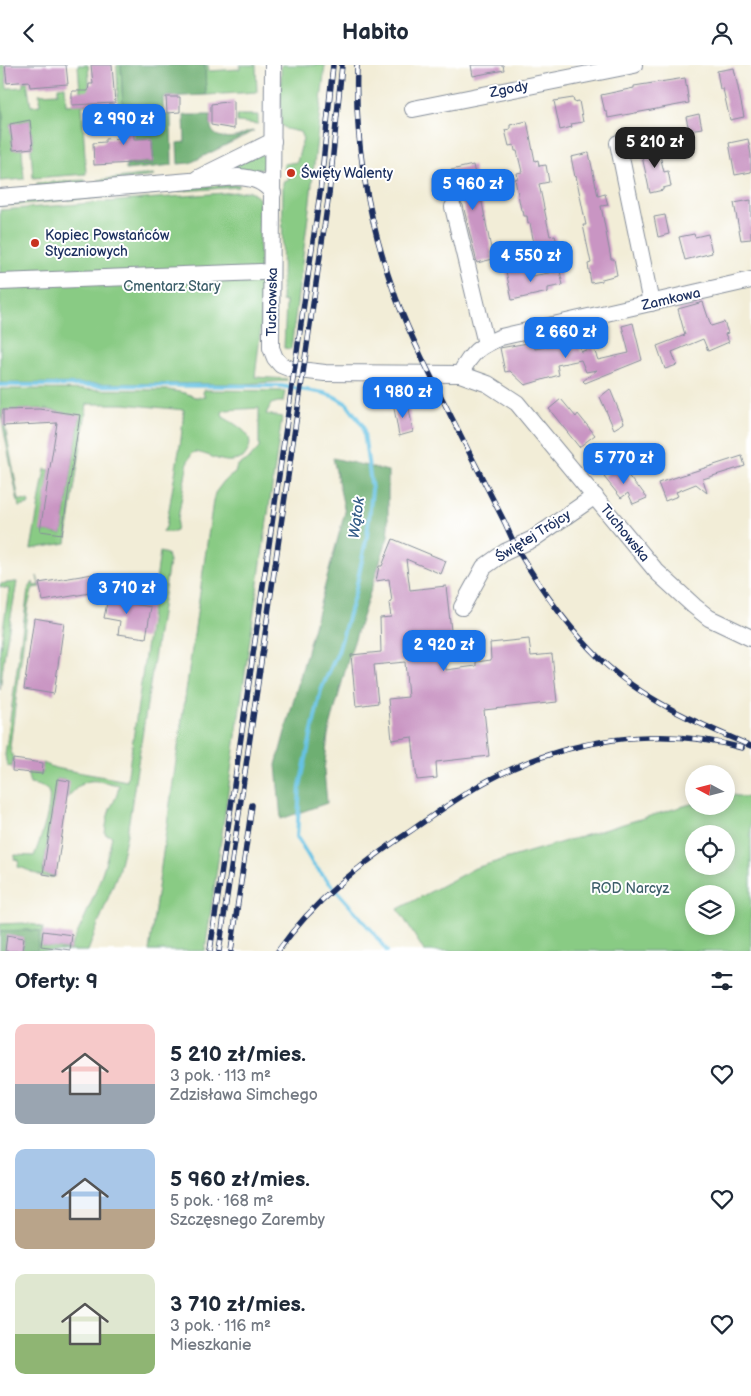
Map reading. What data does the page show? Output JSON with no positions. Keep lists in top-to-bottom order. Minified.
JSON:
{"streets":{"street":["Zgody","Zamkowa","Tuchowska","Świętej Trójcy"]},"crossings":[["Zamkowa","Tuchowska"],["Tuchowska","Świętej Trójcy"]],"water":["Wątok"],"parks":["Cmentarz Stary","ROD Narcyz"],"places":["Święty Walenty","Kopiec Powstańców Styczniowych"],"north":"left","page":{"header":"Habito","price":["2 990 zł","5 210 zł","5 960 zł","4 550 zł","2 660 zł","1 980 zł","5 770 zł","3 710 zł","2 920 zł"],"heading":"Oferty: 9","list":[{"name":"5 210 zł/mies.","note":"3 pok. · 113 m² · Zdzisława Simchego"},{"name":"5 960 zł/mies.","note":"5 pok. · 168 m² · Szczęsnego Zaremby"},{"name":"3 710 zł/mies.","note":"3 pok. · 116 m² · Mieszkanie"}]}}
